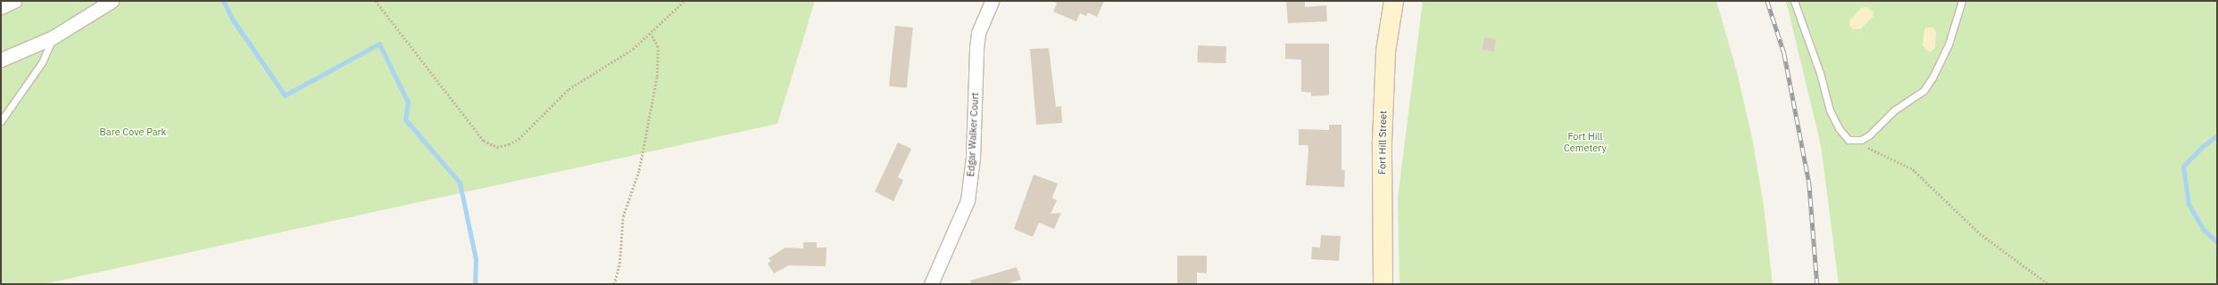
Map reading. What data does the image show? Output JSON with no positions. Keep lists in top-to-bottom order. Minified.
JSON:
{"streets":{"main road":["Fort Hill Street"],"street":["Edgar Walker Court"]},"parks":["Bare Cove Park","Fort Hill Cemetery"]}
